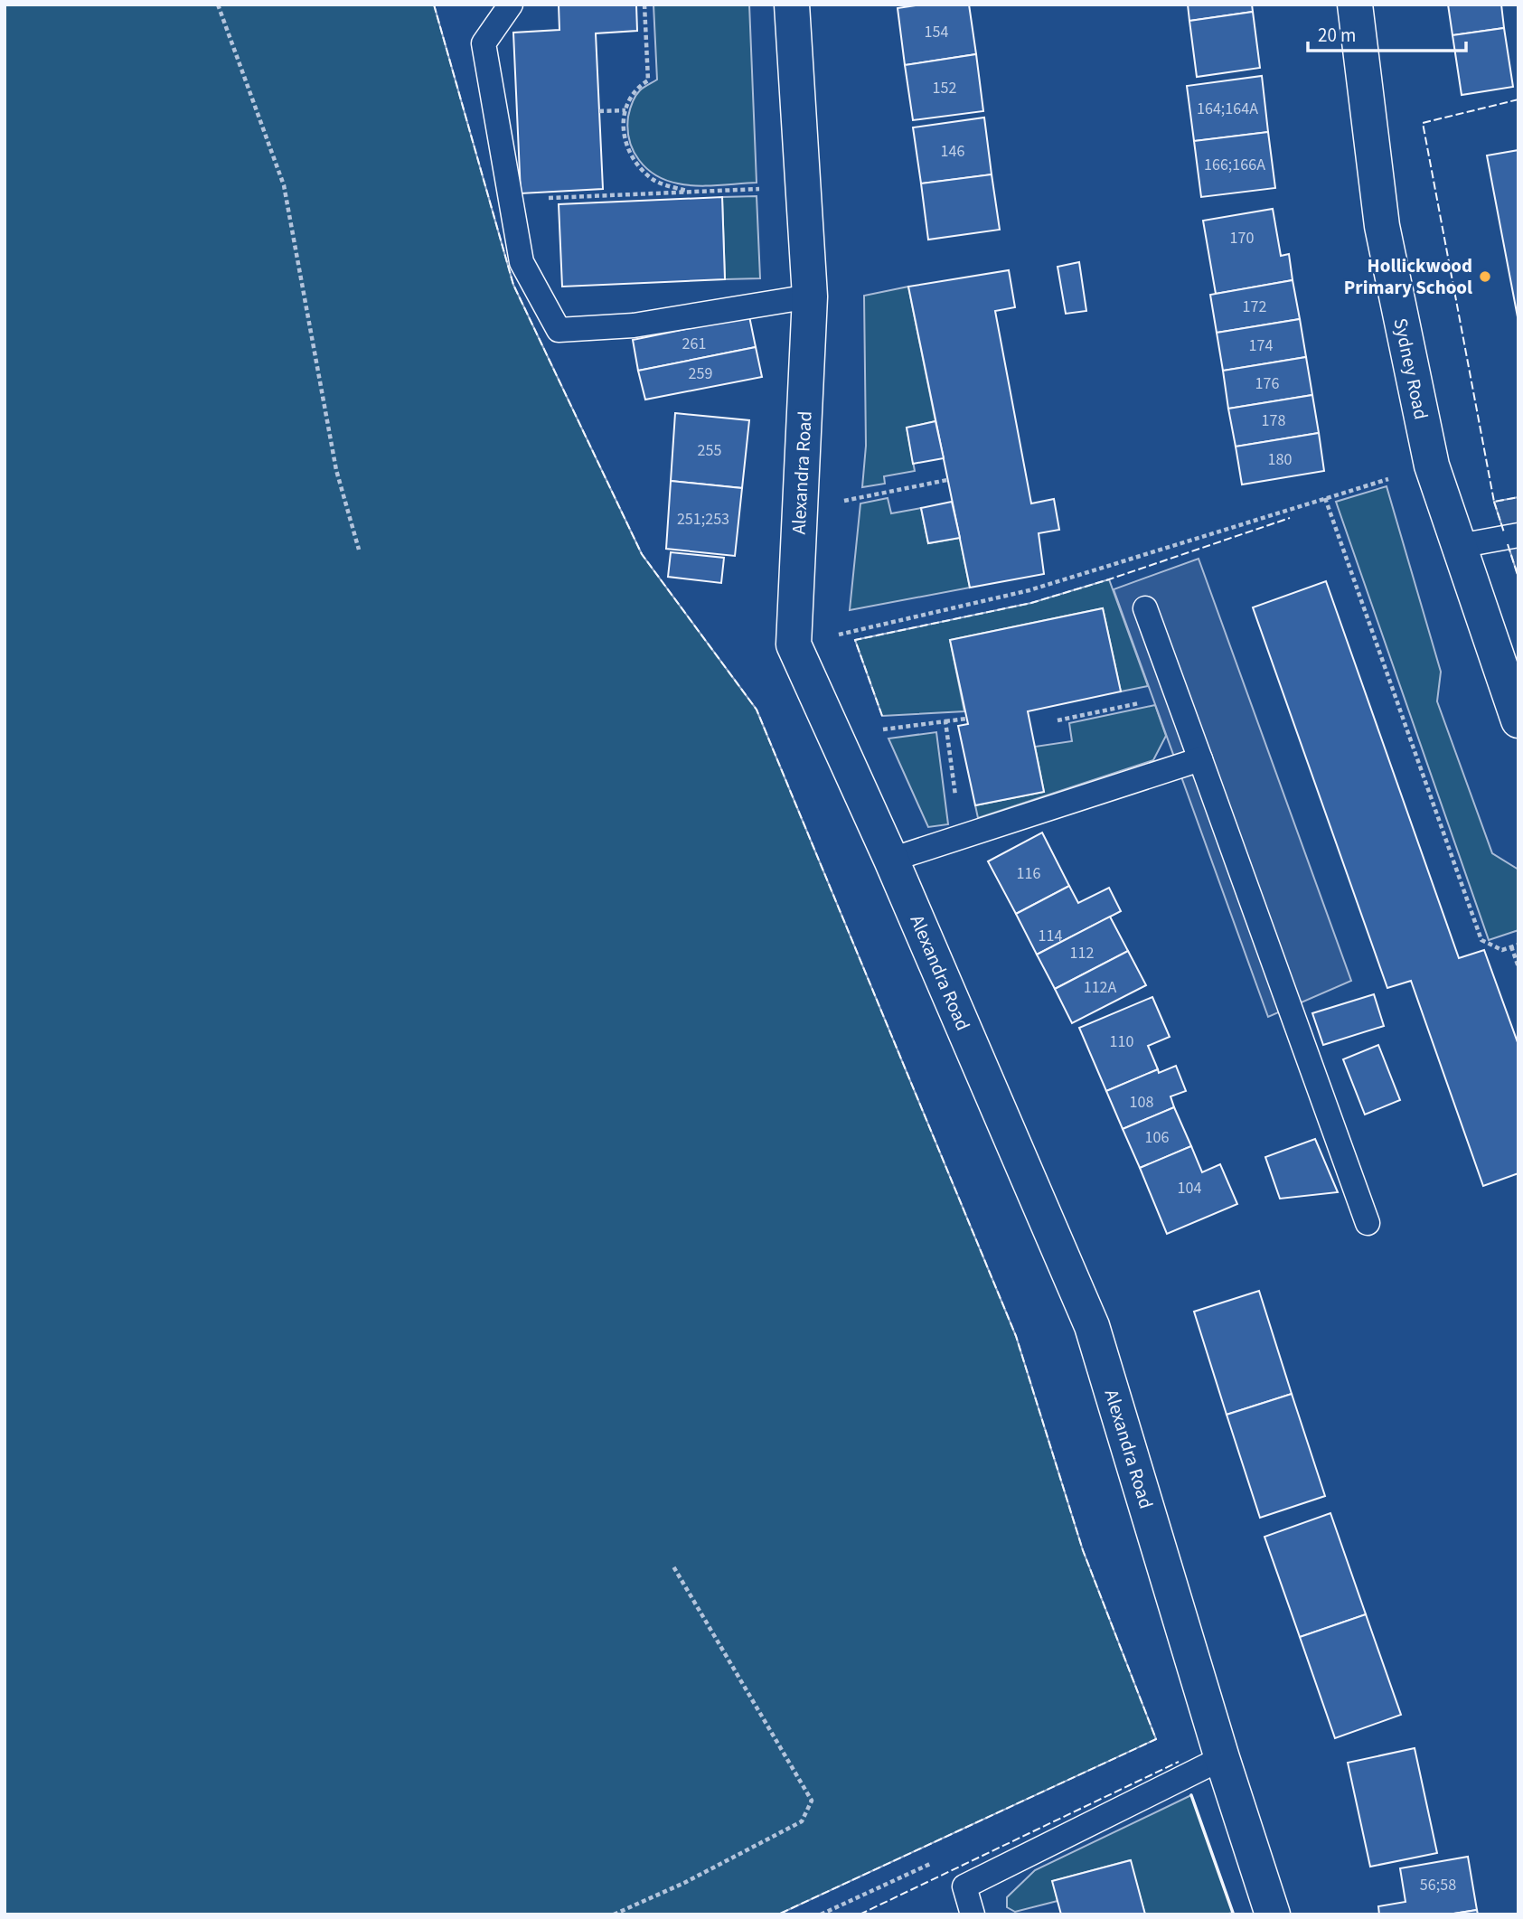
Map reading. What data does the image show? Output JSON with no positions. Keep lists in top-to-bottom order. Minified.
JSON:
{"streets":{"street":["Sydney Road","Alexandra Road"]},"places":["Hollickwood Primary School"],"house_numbers":["154","152","164;164A","146","166;166A","170","172","261","174","259","176","178","255","180","251;253","116","114","112","112A","110","108","106","104","56;58"],"scale_bar":"20 m"}
